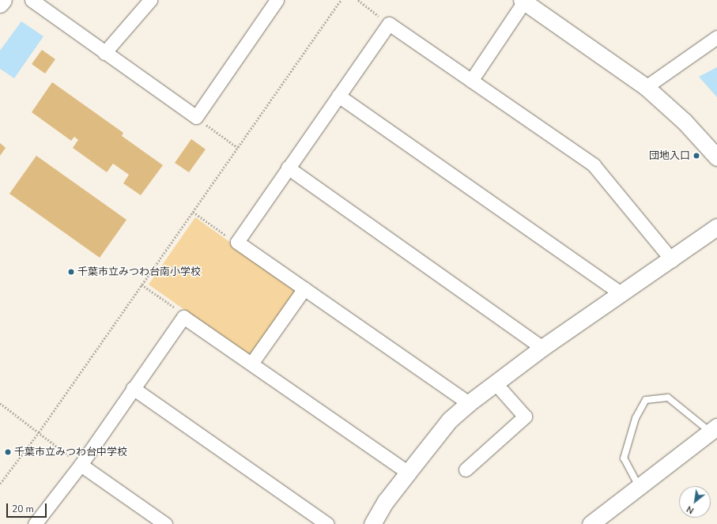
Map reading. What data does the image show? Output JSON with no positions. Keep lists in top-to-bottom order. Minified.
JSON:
{"places":["団地入口","千葉市立みつわ台南小学校","千葉市立みつわ台中学校"],"scale_bar":"20 m","north":"bottom left"}
